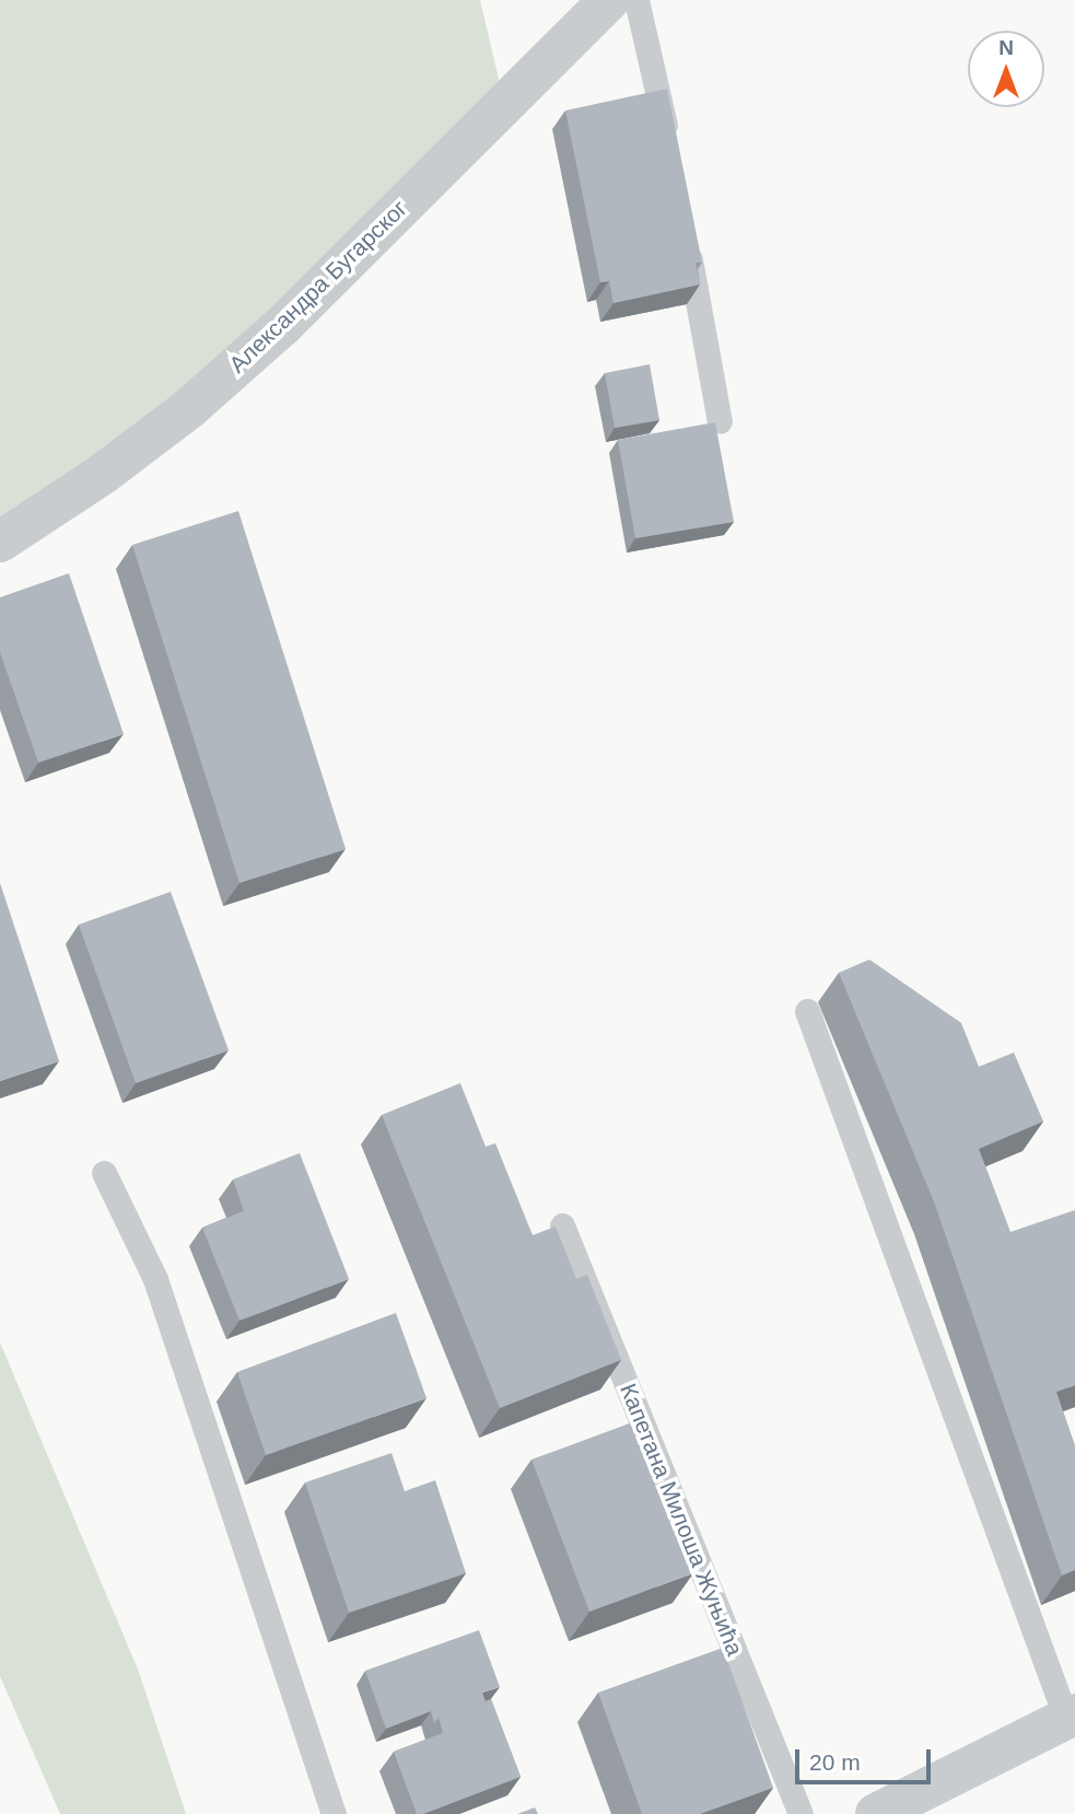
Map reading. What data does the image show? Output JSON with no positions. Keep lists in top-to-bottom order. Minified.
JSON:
{"streets":{"street":["Александра Бугарског"],"lane":["Капетана Милоша Жуњића"]},"scale_bar":"20 m","north":"top"}
